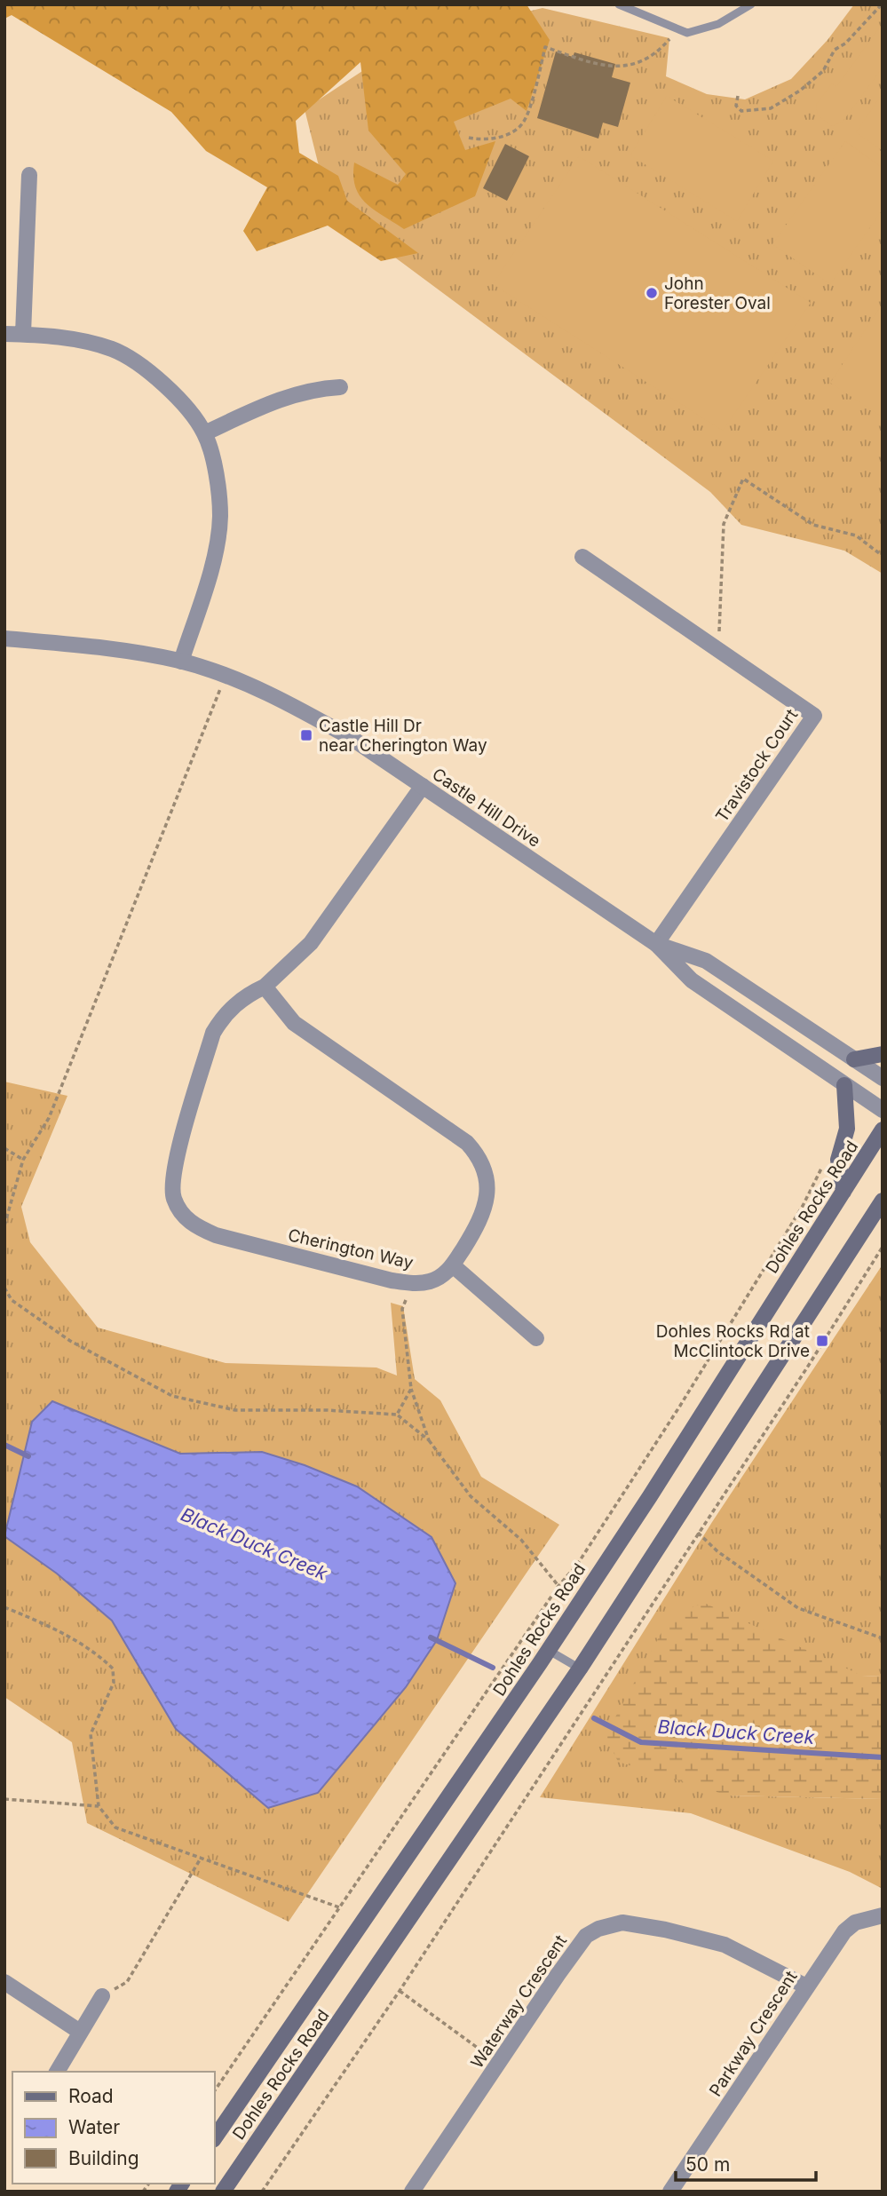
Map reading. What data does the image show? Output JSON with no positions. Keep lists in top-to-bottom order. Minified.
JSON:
{"streets":{"main road":["Dohles Rocks Road"],"street":["Travistock Court","Castle Hill Drive","Cherington Way","Waterway Crescent","Parkway Crescent"]},"crossings":[["Travistock Court","Castle Hill Drive"],["Castle Hill Drive","Cherington Way"],["Waterway Crescent","Parkway Crescent"]],"water":["Black Duck Creek"],"places":{"other":["John Forester Oval"],"transit":["Castle Hill Dr near Cherington Way","Dohles Rocks Rd at McClintock Drive"]},"legend":["Road","Water","Building"],"scale_bar":"50 m"}
